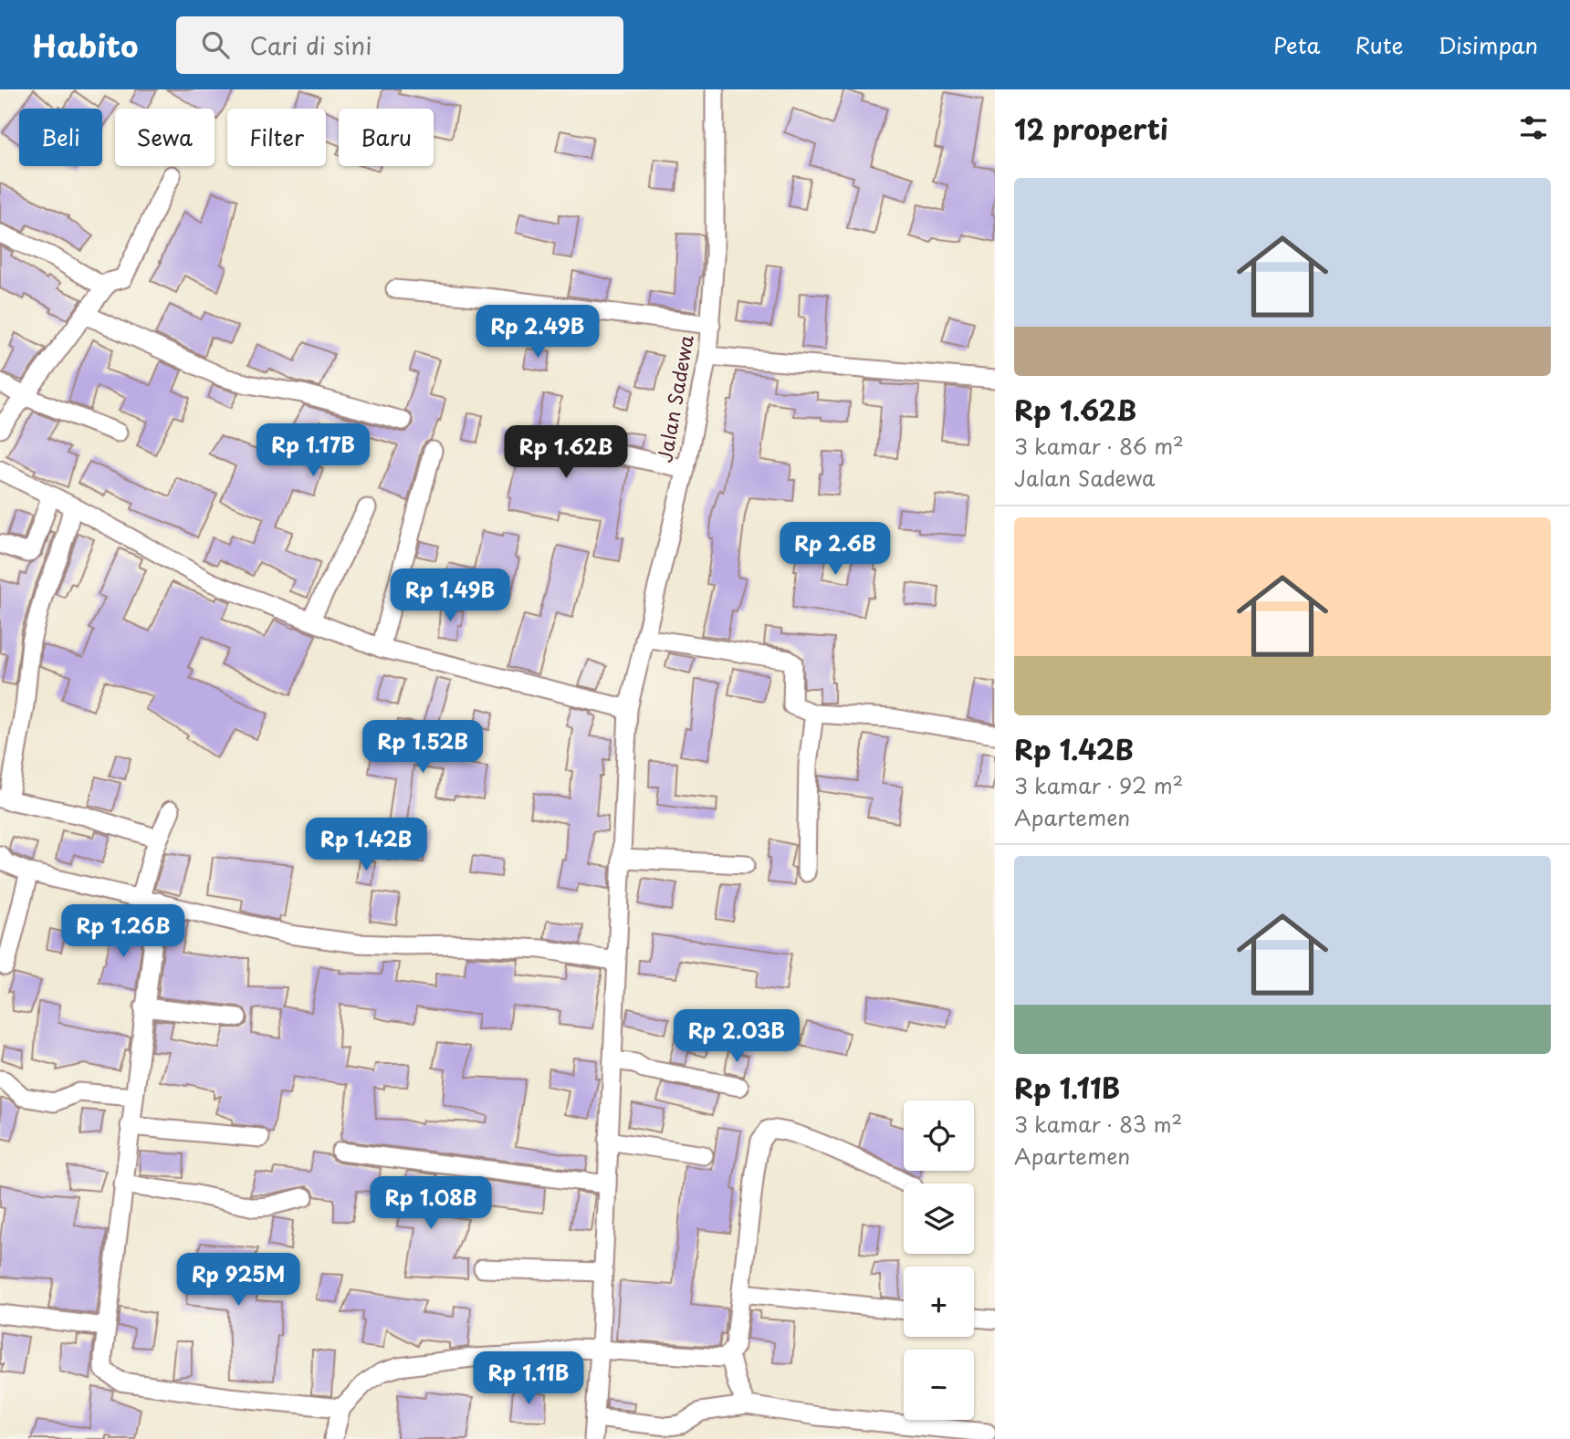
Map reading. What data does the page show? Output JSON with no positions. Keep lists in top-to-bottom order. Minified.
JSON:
{"streets":{"street":["Jalan Sadewa"]},"page":{"header":"Habito","search":"Cari di sini","nav":["Peta","Rute","Disimpan"],"heading":"12 properti","chip":["Beli","Sewa","Filter","Baru"],"list":[{"name":"Rp 1.62B","note":"3 kamar · 86 m² · Jalan Sadewa"},{"name":"Rp 1.42B","note":"3 kamar · 92 m² · Apartemen"},{"name":"Rp 1.11B","note":"3 kamar · 83 m² · Apartemen"}],"price":["Rp 2.49B","Rp 1.17B","Rp 1.62B","Rp 2.6B","Rp 1.49B","Rp 1.52B","Rp 1.42B","Rp 1.26B","Rp 2.03B","Rp 1.08B","Rp 925M","Rp 1.11B"],"map_buttons":["+","−"]}}
